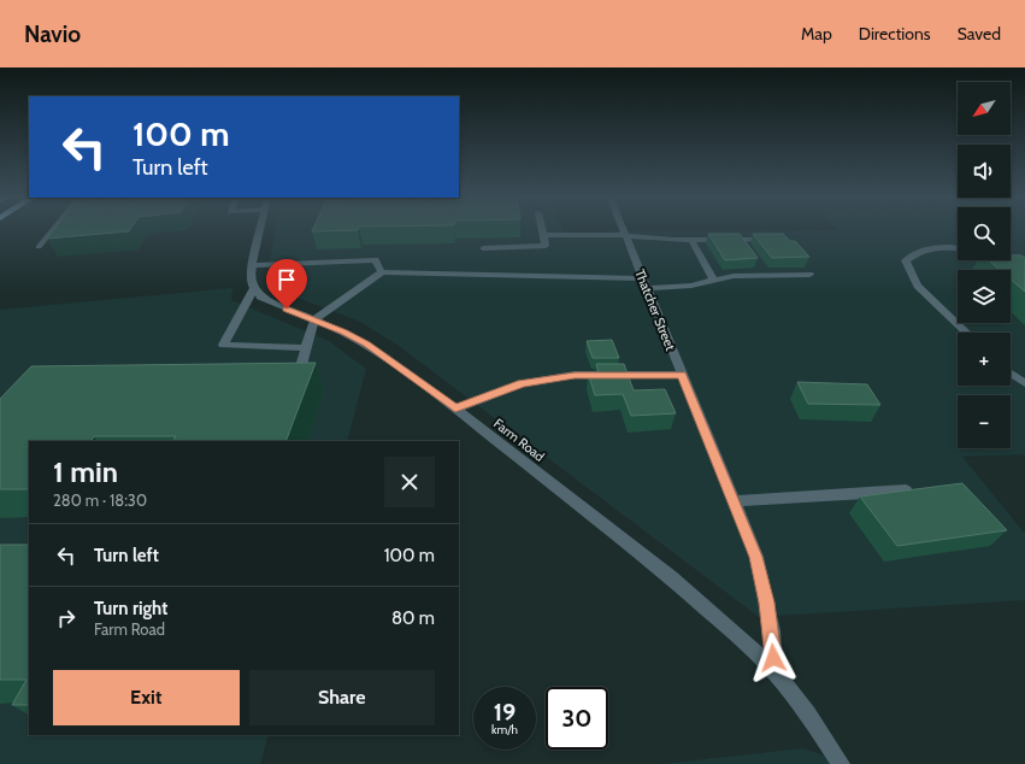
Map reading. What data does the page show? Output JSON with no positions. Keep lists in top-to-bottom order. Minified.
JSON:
{"streets":{"street":["Thatcher Street","Farm Road"]},"crossings":[["Thatcher Street","Farm Road"]],"north":"bottom left","page":{"header":"Navio","nav":["Map","Directions","Saved"],"map_buttons":["+","−"],"turn":["100 m","Turn left"],"heading":["1 min","280 m · 18:30"],"list":[{"name":"Turn left","value":"100 m"},{"name":"Turn right","note":"Farm Road","value":"80 m"}],"buttons":["Exit","Share"],"speed":"19 km/h","limit":"30"}}
